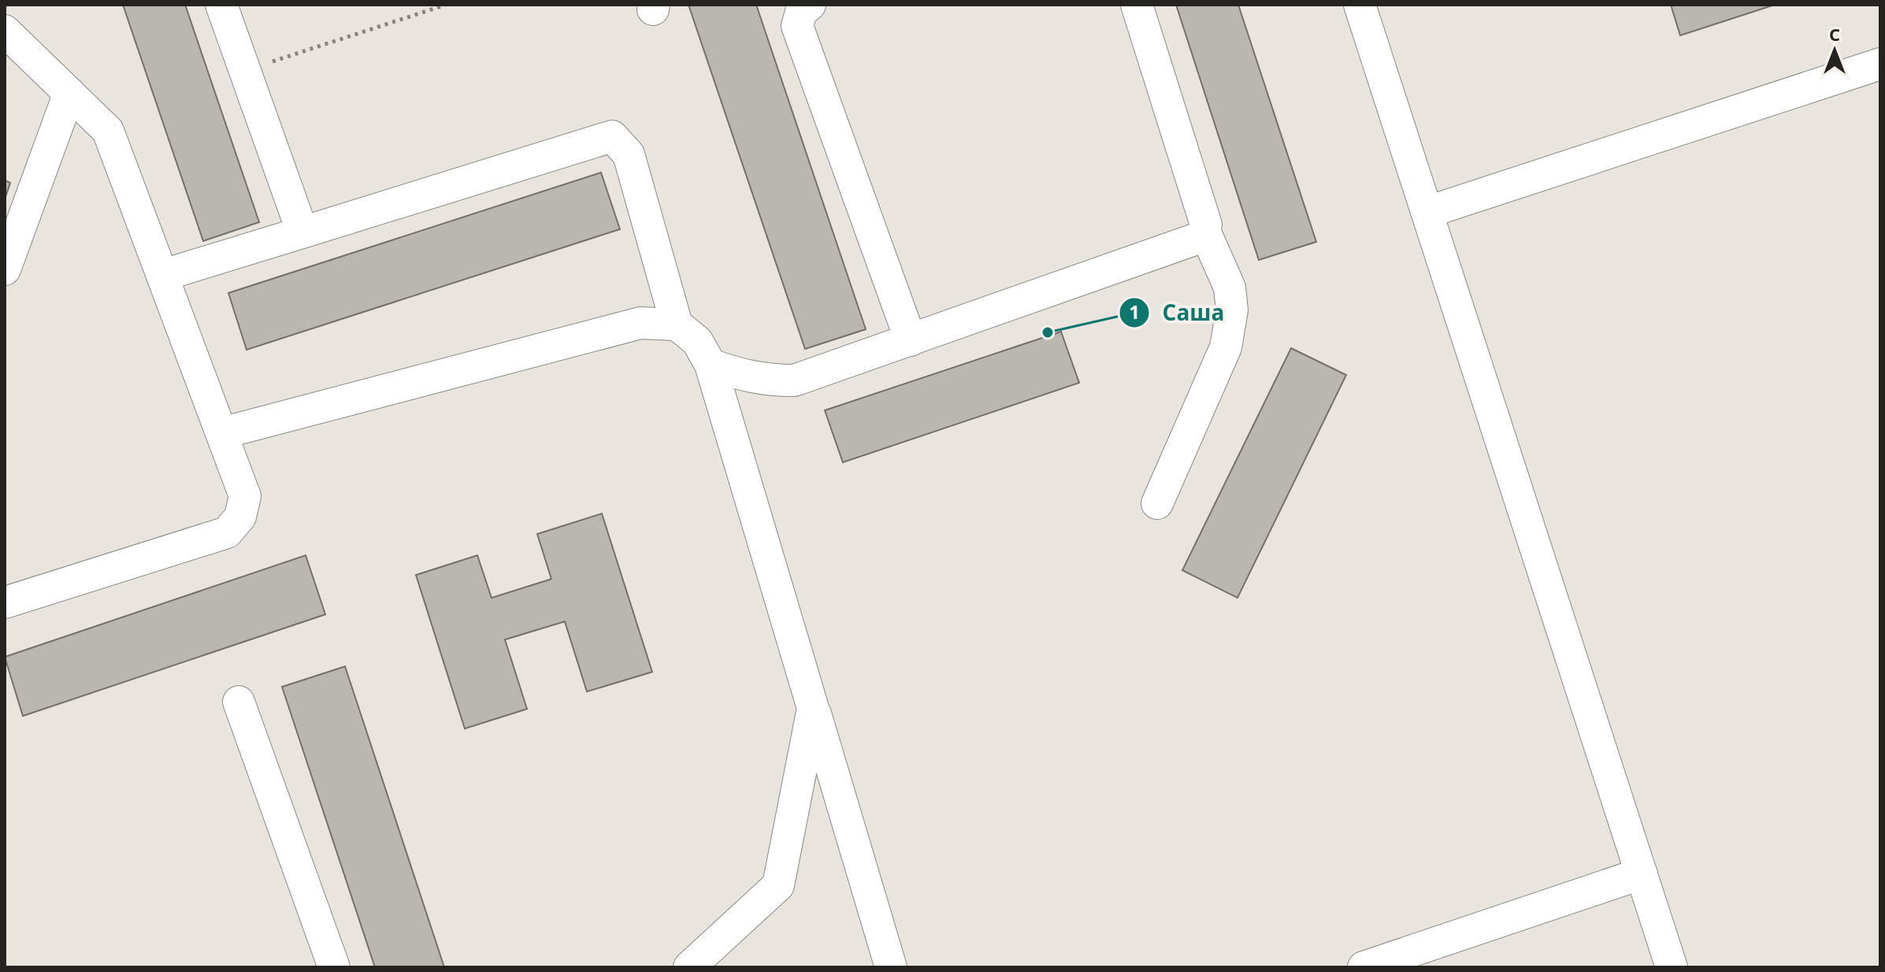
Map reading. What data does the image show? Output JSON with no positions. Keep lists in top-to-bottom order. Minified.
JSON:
{"places":["Саша"],"north":"top"}
